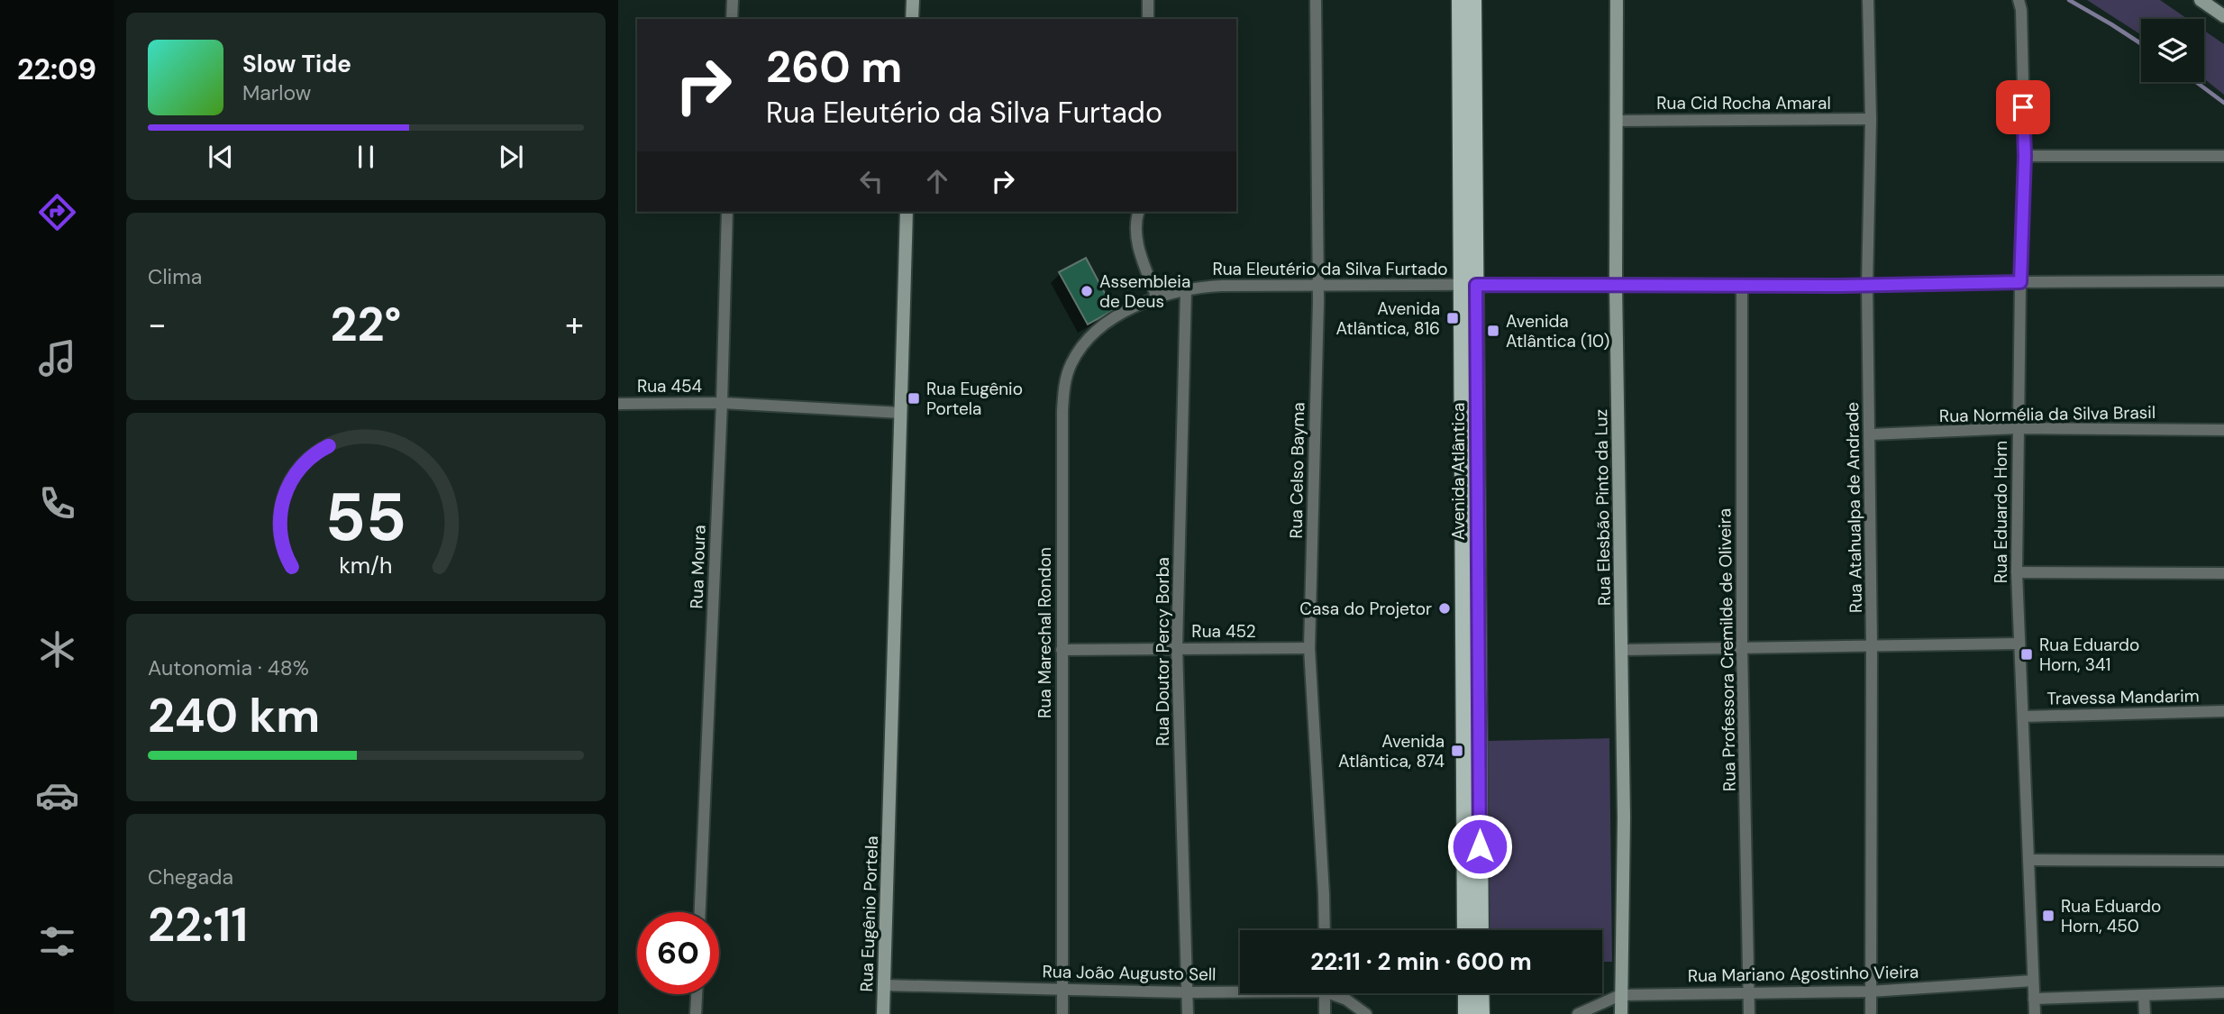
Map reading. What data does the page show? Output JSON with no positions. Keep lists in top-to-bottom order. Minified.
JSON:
{"streets":{"main road":["Avenida Atlântica"],"street":["Rua Cid Rocha Amaral","Rua Eleutério da Silva Furtado","Rua 454","Rua Normélia da Silva Brasil","Rua Celso Bayma","Rua Elesbão Pinto da Luz","Rua Atahualpa de Andrade","Rua Eduardo Horn","Rua Moura","Rua 452","Rua Marechal Rondon","Rua Professora Cremilde de Oliveira","Rua Doutor Percy Borba","Travessa Mandarim","Rua Eugênio Portela","Rua João Augusto Sell","Rua Mariano Agostinho Vieira"]},"crossings":[["Rua Cid Rocha Amaral","Rua Elesbão Pinto da Luz"],["Rua Cid Rocha Amaral","Rua Atahualpa de Andrade"],["Rua Eleutério da Silva Furtado","Rua Celso Bayma"],["Rua Eleutério da Silva Furtado","Avenida Atlântica"],["Rua Eleutério da Silva Furtado","Rua Elesbão Pinto da Luz"],["Rua Eleutério da Silva Furtado","Rua Atahualpa de Andrade"],["Rua Eleutério da Silva Furtado","Rua Eduardo Horn"],["Rua Eleutério da Silva Furtado","Rua Marechal Rondon"],["Rua Eleutério da Silva Furtado","Rua Professora Cremilde de Oliveira"],["Rua Eleutério da Silva Furtado","Rua Doutor Percy Borba"],["Rua 454","Rua Moura"],["Rua 454","Rua Eugênio Portela"],["Rua Normélia da Silva Brasil","Rua Atahualpa de Andrade"],["Rua Normélia da Silva Brasil","Rua Eduardo Horn"],["Rua Celso Bayma","Rua 452"],["Rua Elesbão Pinto da Luz","Rua Mariano Agostinho Vieira"],["Rua Atahualpa de Andrade","Rua Mariano Agostinho Vieira"],["Rua Eduardo Horn","Travessa Mandarim"],["Rua Eduardo Horn","Rua Mariano Agostinho Vieira"],["Rua 452","Rua Marechal Rondon"],["Rua 452","Rua Doutor Percy Borba"],["Rua Marechal Rondon","Rua João Augusto Sell"],["Rua Professora Cremilde de Oliveira","Rua Mariano Agostinho Vieira"],["Rua Doutor Percy Borba","Rua João Augusto Sell"],["Rua Eugênio Portela","Rua João Augusto Sell"]],"places":{"other":["Assembleia de Deus","Casa do Projetor"],"transit":["Avenida Atlântica, 816","Avenida Atlântica (10)","Rua Eugênio Portela","Rua Eduardo Horn, 341","Avenida Atlântica, 874","Rua Eduardo Horn, 450"]},"page":{"tabs":"22:09","turn":["260 m","Rua Eleutério da Silva Furtado"],"song":["Slow Tide","Marlow"],"tile":["Clima",["Autonomia · 48%","240 km"],["Chegada","22:11"]],"heat":["−","22°","+"],"limit":"60","trip":"22:11 · 2 min · 600 m","gauge":["55","km/h"]}}
